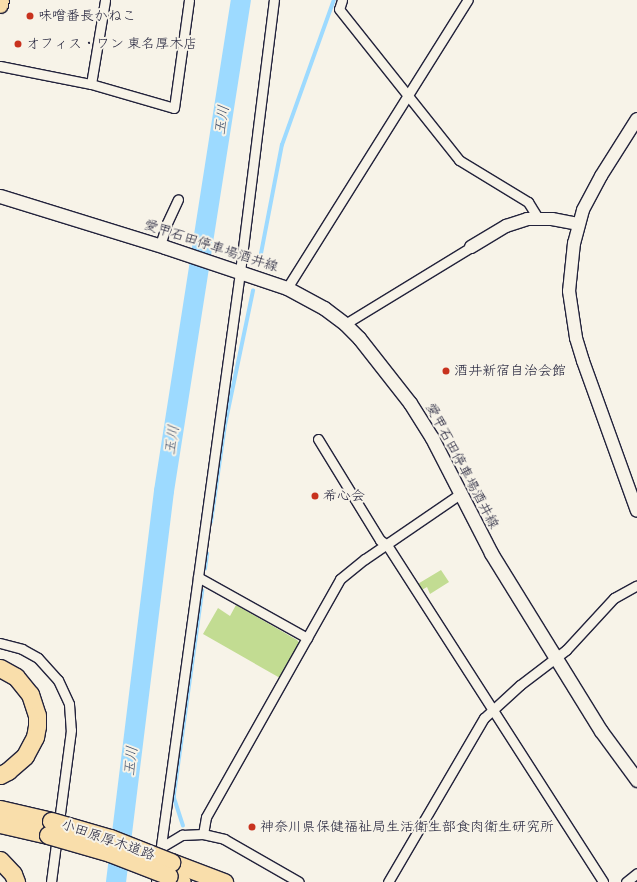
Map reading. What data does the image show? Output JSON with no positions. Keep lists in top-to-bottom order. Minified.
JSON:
{"streets":{"highway":["小田原厚木道路"],"main road":["愛甲石田停車場酒井線"]},"water":["玉川"],"places":["味噌番長かねこ","オフィス・ワン 東名厚木店","酒井新宿自治会館","希心会","神奈川県保健福祉局生活衛生部食肉衛生研究所"]}
